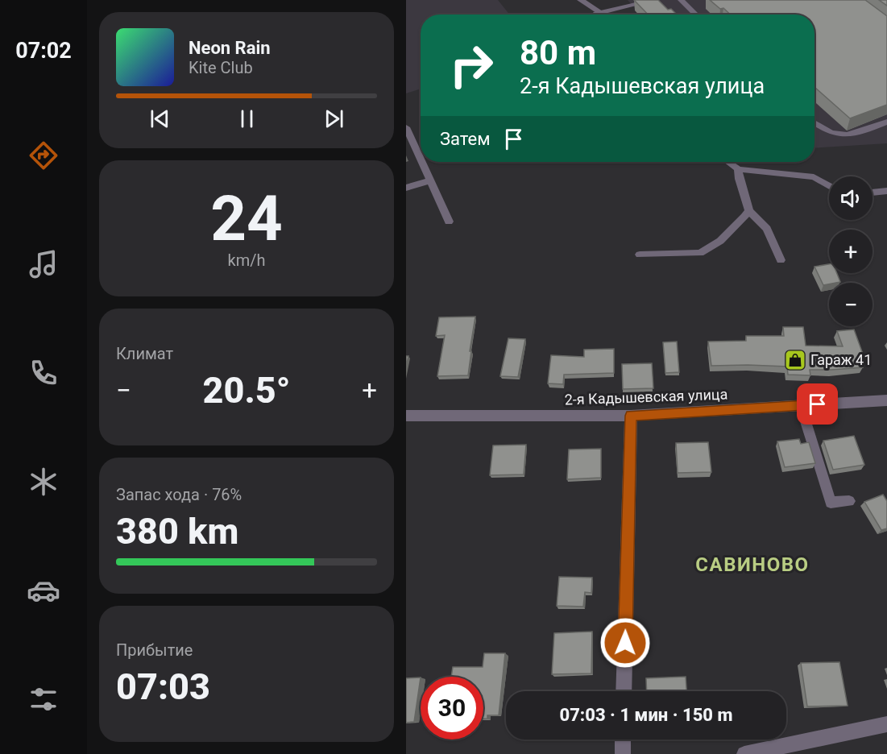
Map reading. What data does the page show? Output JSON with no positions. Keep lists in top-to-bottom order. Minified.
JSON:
{"streets":{"street":["2-я Кадышевская улица"]},"districts":["САВИНОВО"],"places":{"shop":["Гараж 41"]},"page":{"tabs":"07:02","turn":["80 m","2-я Кадышевская улица"],"song":["Neon Rain","Kite Club"],"then":"Затем","tile":[["24","km/h"],"Климат",["Запас хода · 76%","380 km"],["Прибытие","07:03"]],"map_buttons":["+","−"],"heat":["−","20.5°","+"],"limit":"30","trip":"07:03 · 1 мин · 150 m"}}
